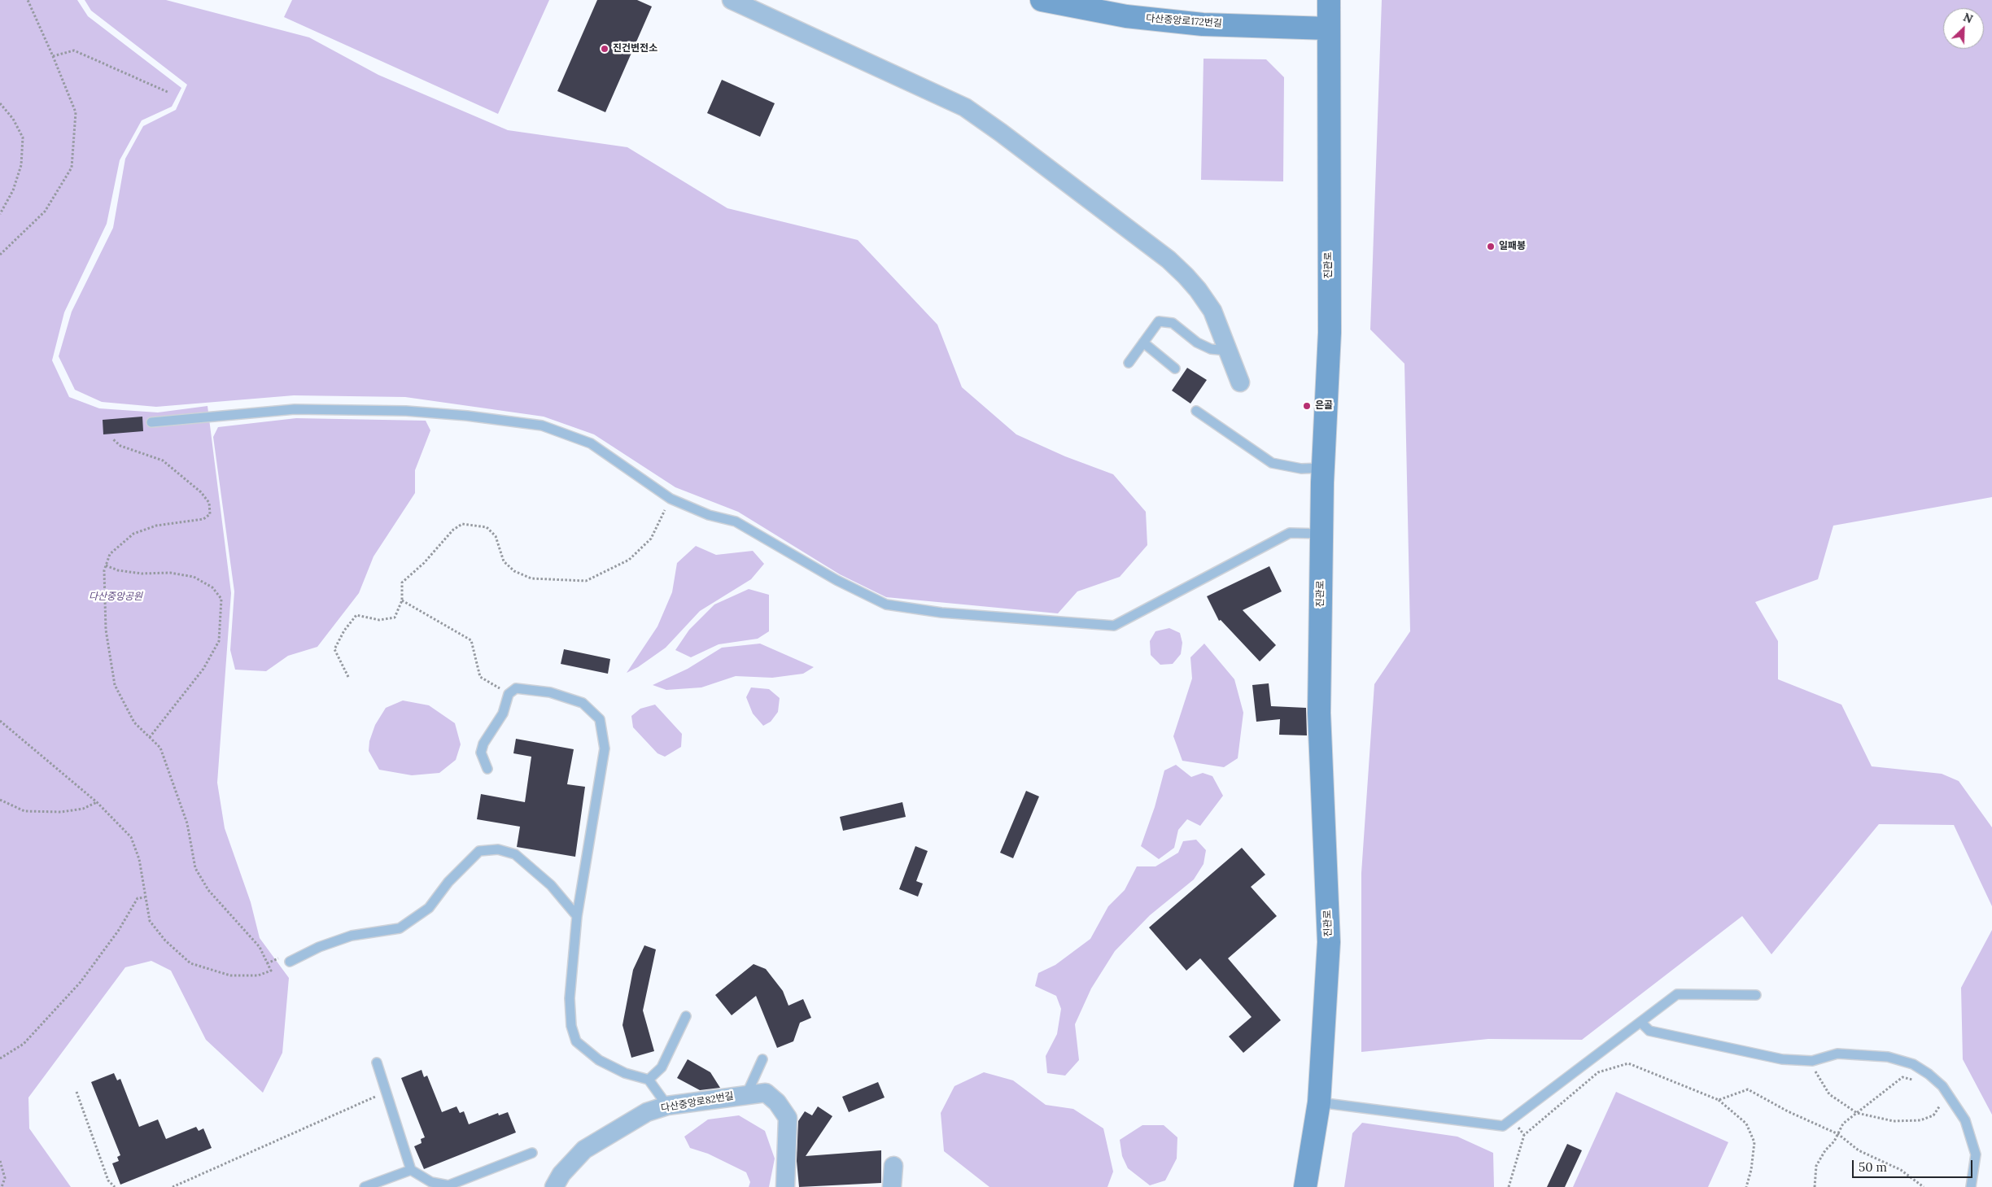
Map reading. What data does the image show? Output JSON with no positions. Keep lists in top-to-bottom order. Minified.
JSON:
{"streets":{"main road":["다산중앙로172번길","진관로"],"street":["다산중앙로82번길"]},"crossings":[["다산중앙로172번길","진관로"]],"parks":["다산중앙공원"],"places":["진건변전소","일패봉","은골"],"scale_bar":"50 m","north":"top right"}
